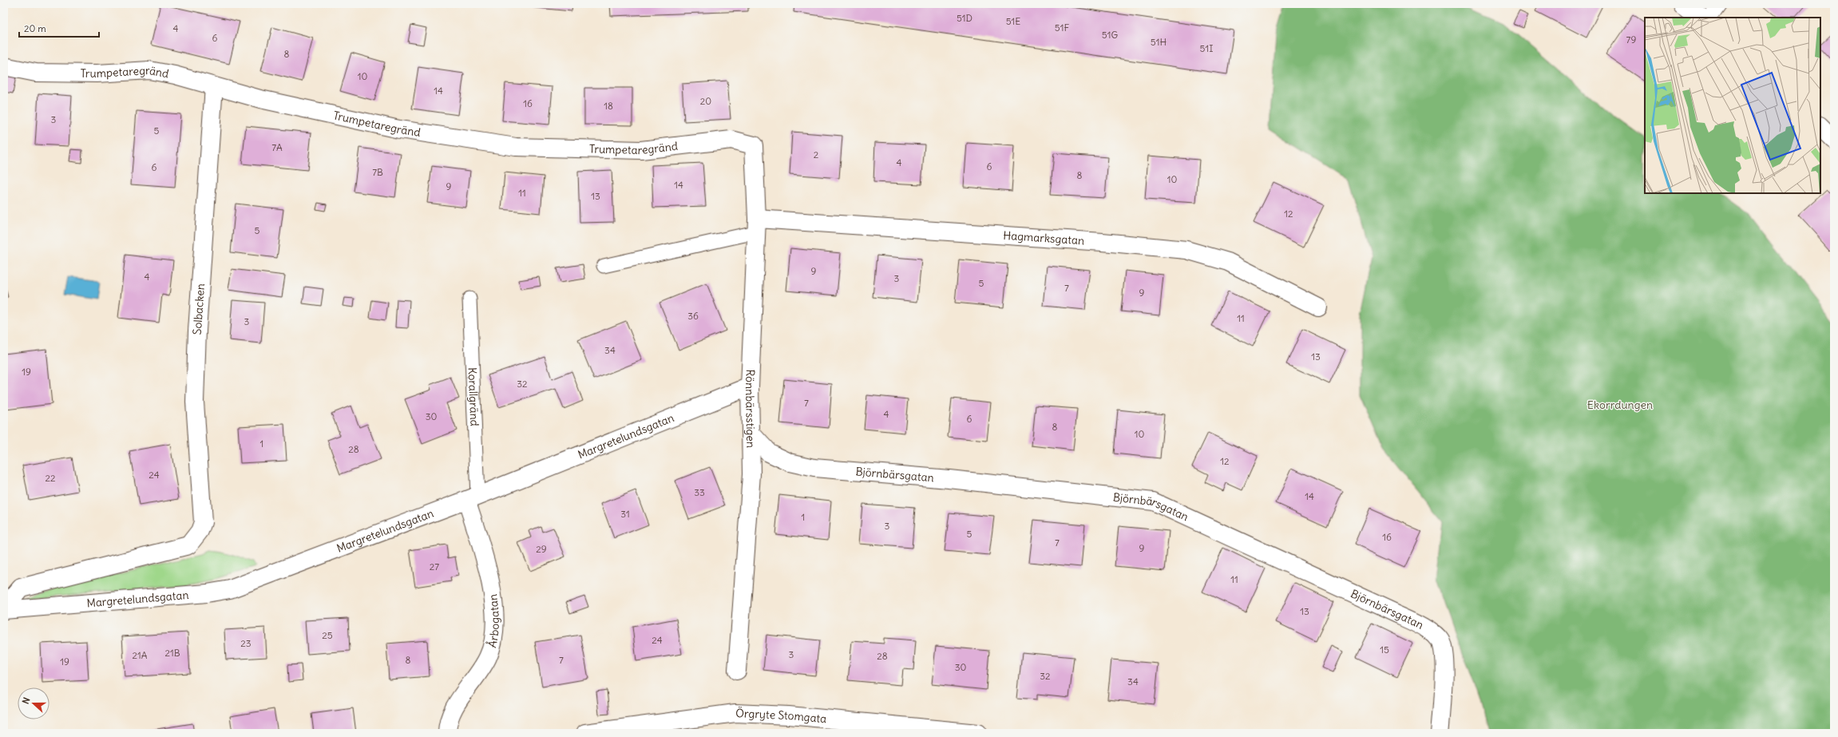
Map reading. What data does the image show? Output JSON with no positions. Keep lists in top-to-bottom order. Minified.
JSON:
{"streets":{"street":["Trumpetaregränd","Hagmarksgatan","Solbacken","Rönnbärsstigen","Margretelundsgatan","Björnbärsgatan","Årbogatan","Örgryte Stomgata"],"lane":["Korallgränd"]},"crossings":[["Trumpetaregränd","Solbacken"],["Trumpetaregränd","Rönnbärsstigen"],["Hagmarksgatan","Rönnbärsstigen"],["Solbacken","Margretelundsgatan"],["Korallgränd","Margretelundsgatan"],["Korallgränd","Årbogatan"],["Rönnbärsstigen","Margretelundsgatan"],["Rönnbärsstigen","Björnbärsgatan"],["Margretelundsgatan","Årbogatan"]],"parks":["Ekorrdungen"],"house_numbers":["51D","51E","51F","4","51G","6","79","51H","51I","8","10","14","20","16","18","3","5","7A","2","4","6","6","7B","8","10","14","9","11","13","12","5","9","4","3","5","7","9","36","11","3","34","13","19","32","7","4","30","6","8","10","1","28","12","24","22","33","14","31","1","3","5","16","7","9","29","27","11","13","25","24","23","15","21B","3","21A","28","8","7","19","30","32","34"],"scale_bar":"20 m","north":"left"}
